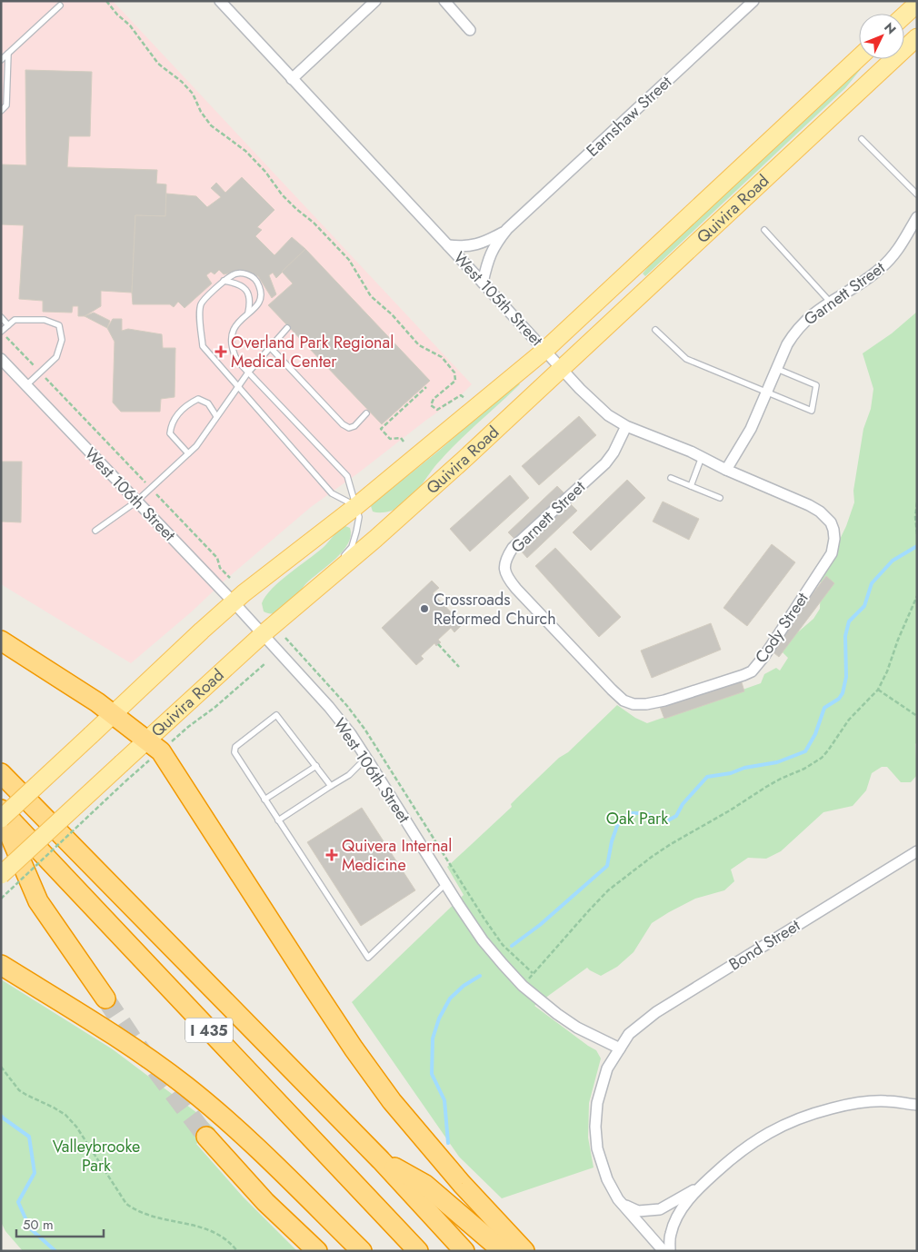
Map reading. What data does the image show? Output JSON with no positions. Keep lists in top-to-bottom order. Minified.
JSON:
{"streets":{"highway":["I 435"],"main road":["Quivira Road"],"street":["Earnshaw Street","Garnett Street","West 105th Street","West 106th Street","Cody Street","Bond Street"]},"crossings":[["Earnshaw Street","West 105th Street"],["Quivira Road","West 105th Street"],["Quivira Road","West 106th Street"],["Garnett Street","West 105th Street"],["Garnett Street","Cody Street"],["West 105th Street","Cody Street"],["West 106th Street","Bond Street"]],"parks":["Oak Park","Valleybrooke Park"],"places":{"health":["Overland Park Regional Medical Center","Quivera Internal Medicine"],"other":["Crossroads Reformed Church"]},"scale_bar":"50 m","north":"top right"}
